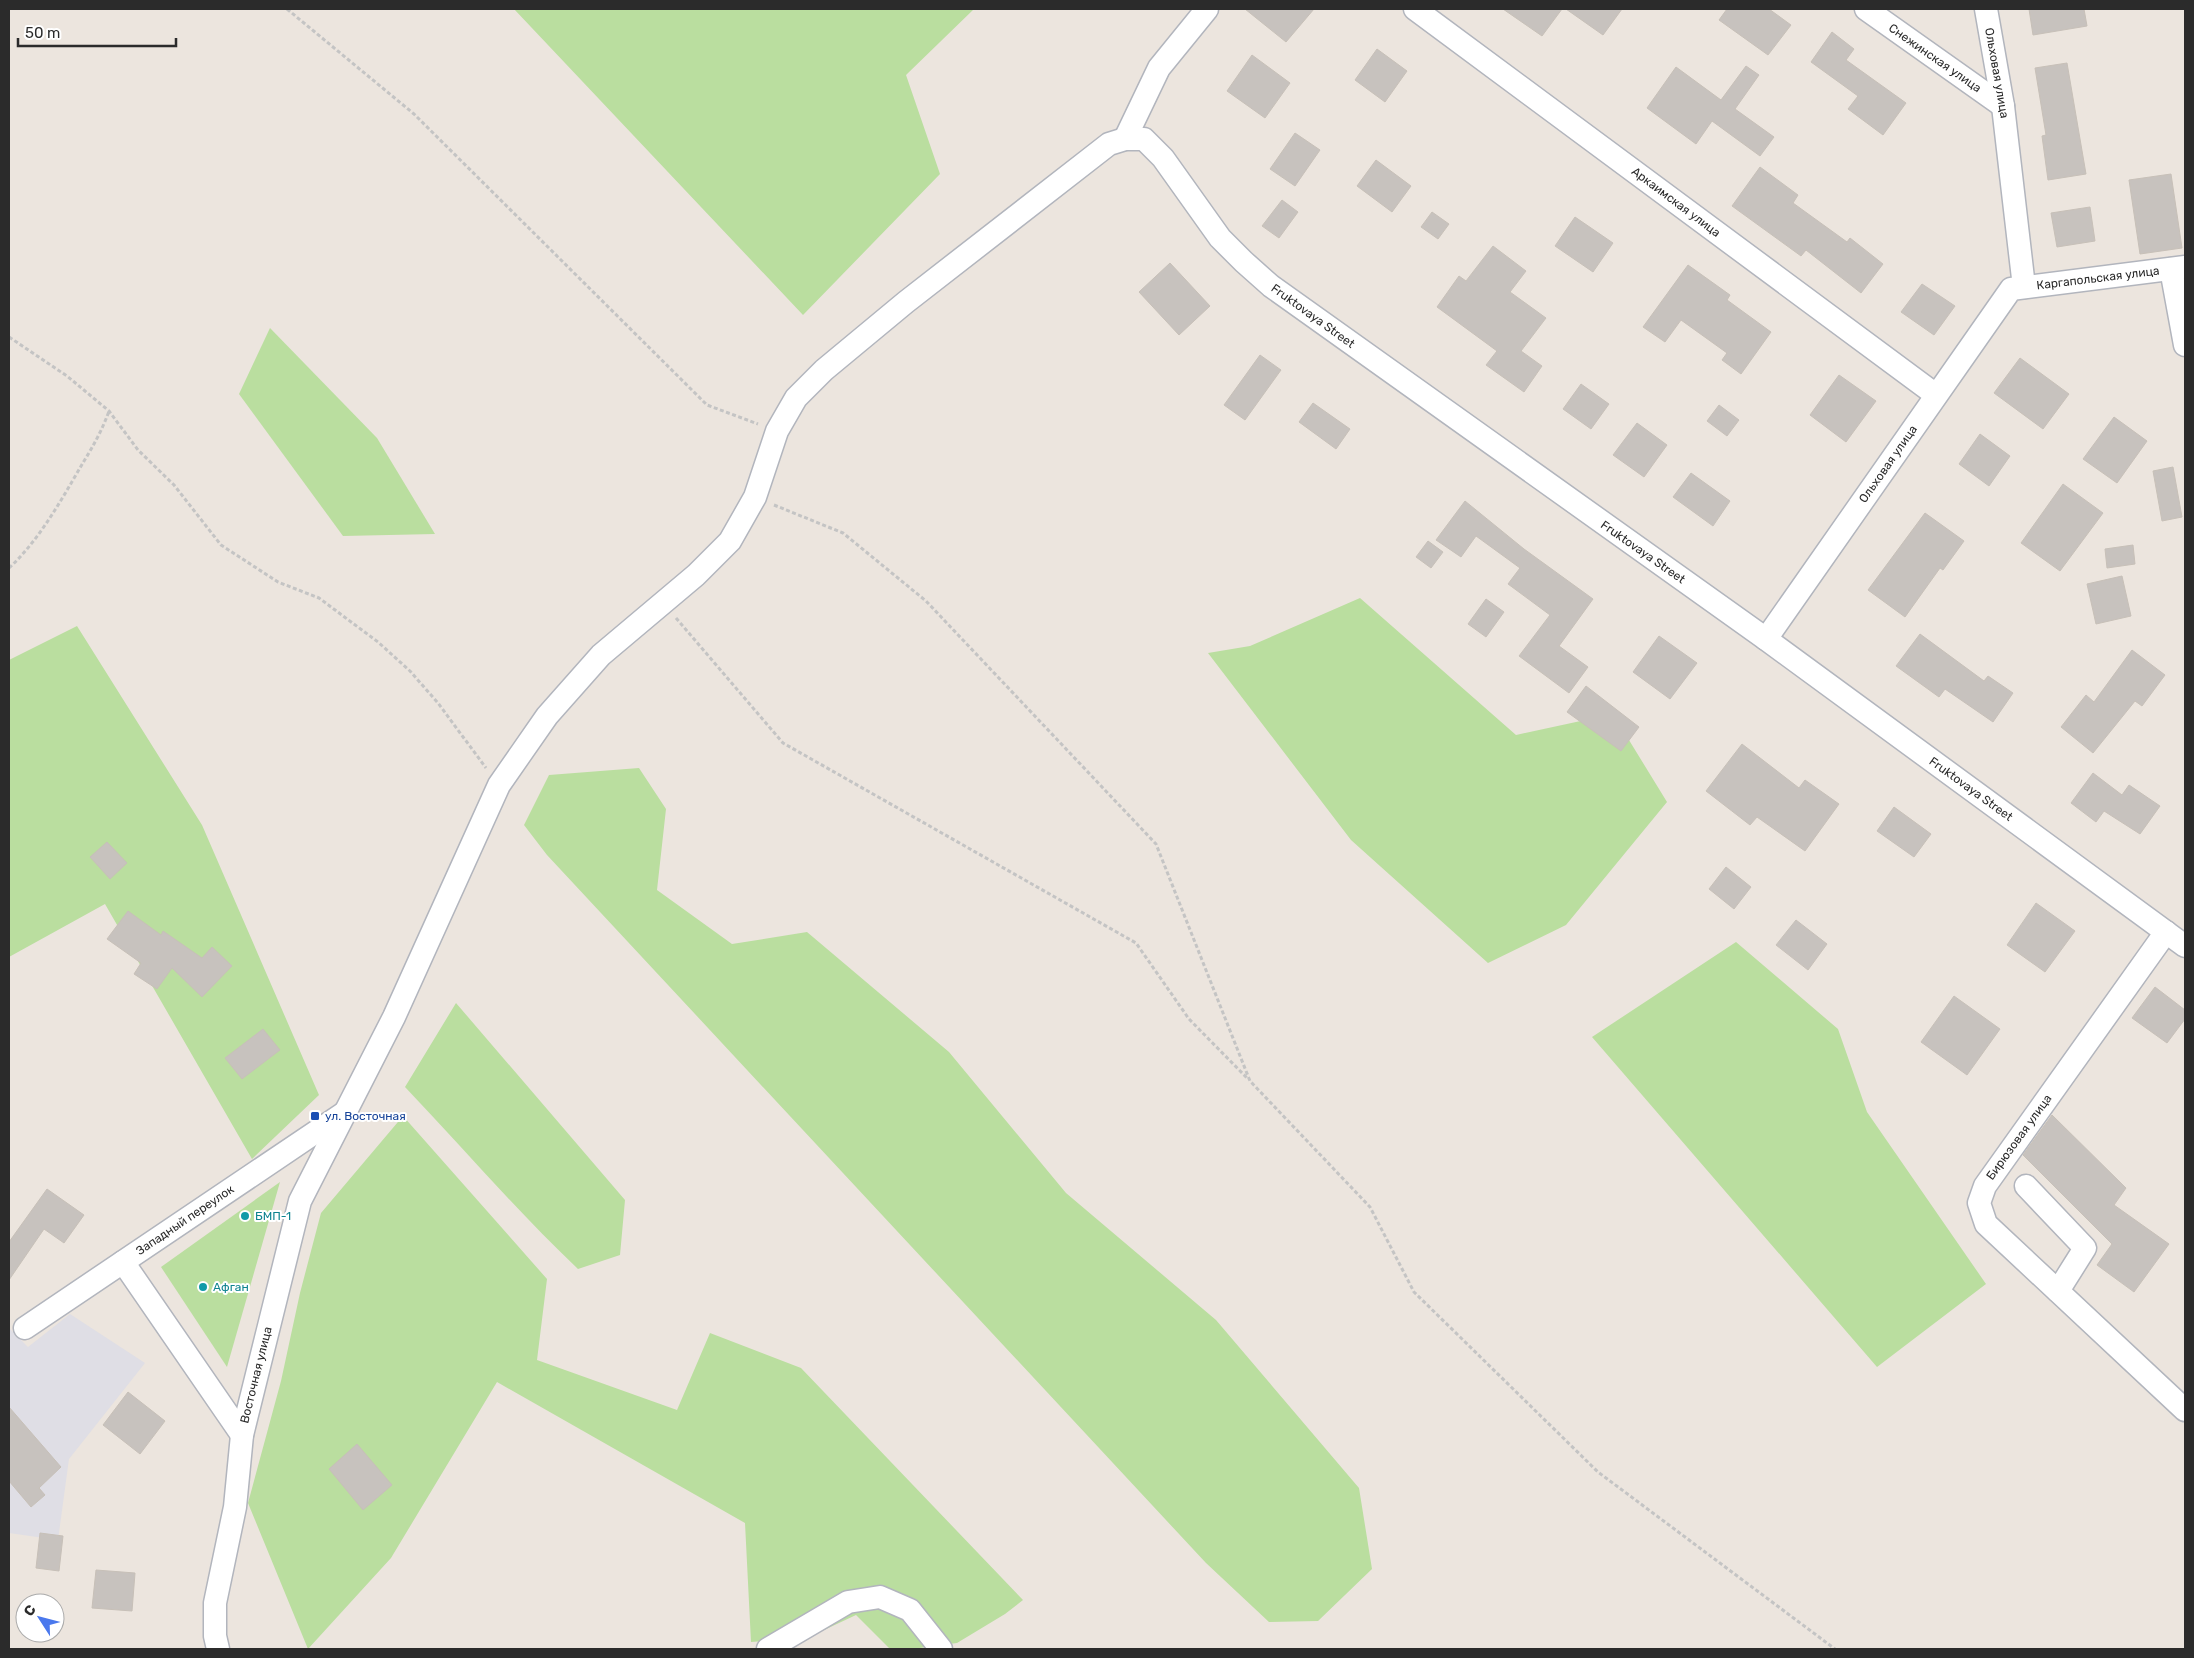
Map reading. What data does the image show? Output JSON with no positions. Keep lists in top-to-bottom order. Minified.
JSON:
{"streets":{"street":["Снежинская улица","Ольховая улица","Аркаимская улица","Каргапольская улица","Fruktovaya Street","Бирюзовая улица","Западный переулок","Восточная улица"]},"crossings":[["Снежинская улица","Ольховая улица"],["Ольховая улица","Аркаимская улица"],["Ольховая улица","Каргапольская улица"],["Ольховая улица","Fruktovaya Street"],["Fruktovaya Street","Бирюзовая улица"],["Fruktovaya Street","Восточная улица"],["Западный переулок","Восточная улица"]],"places":{"transit":["ул. Восточная"],"other":["БМП-1","Афган"]},"scale_bar":"50 m","north":"top left"}
